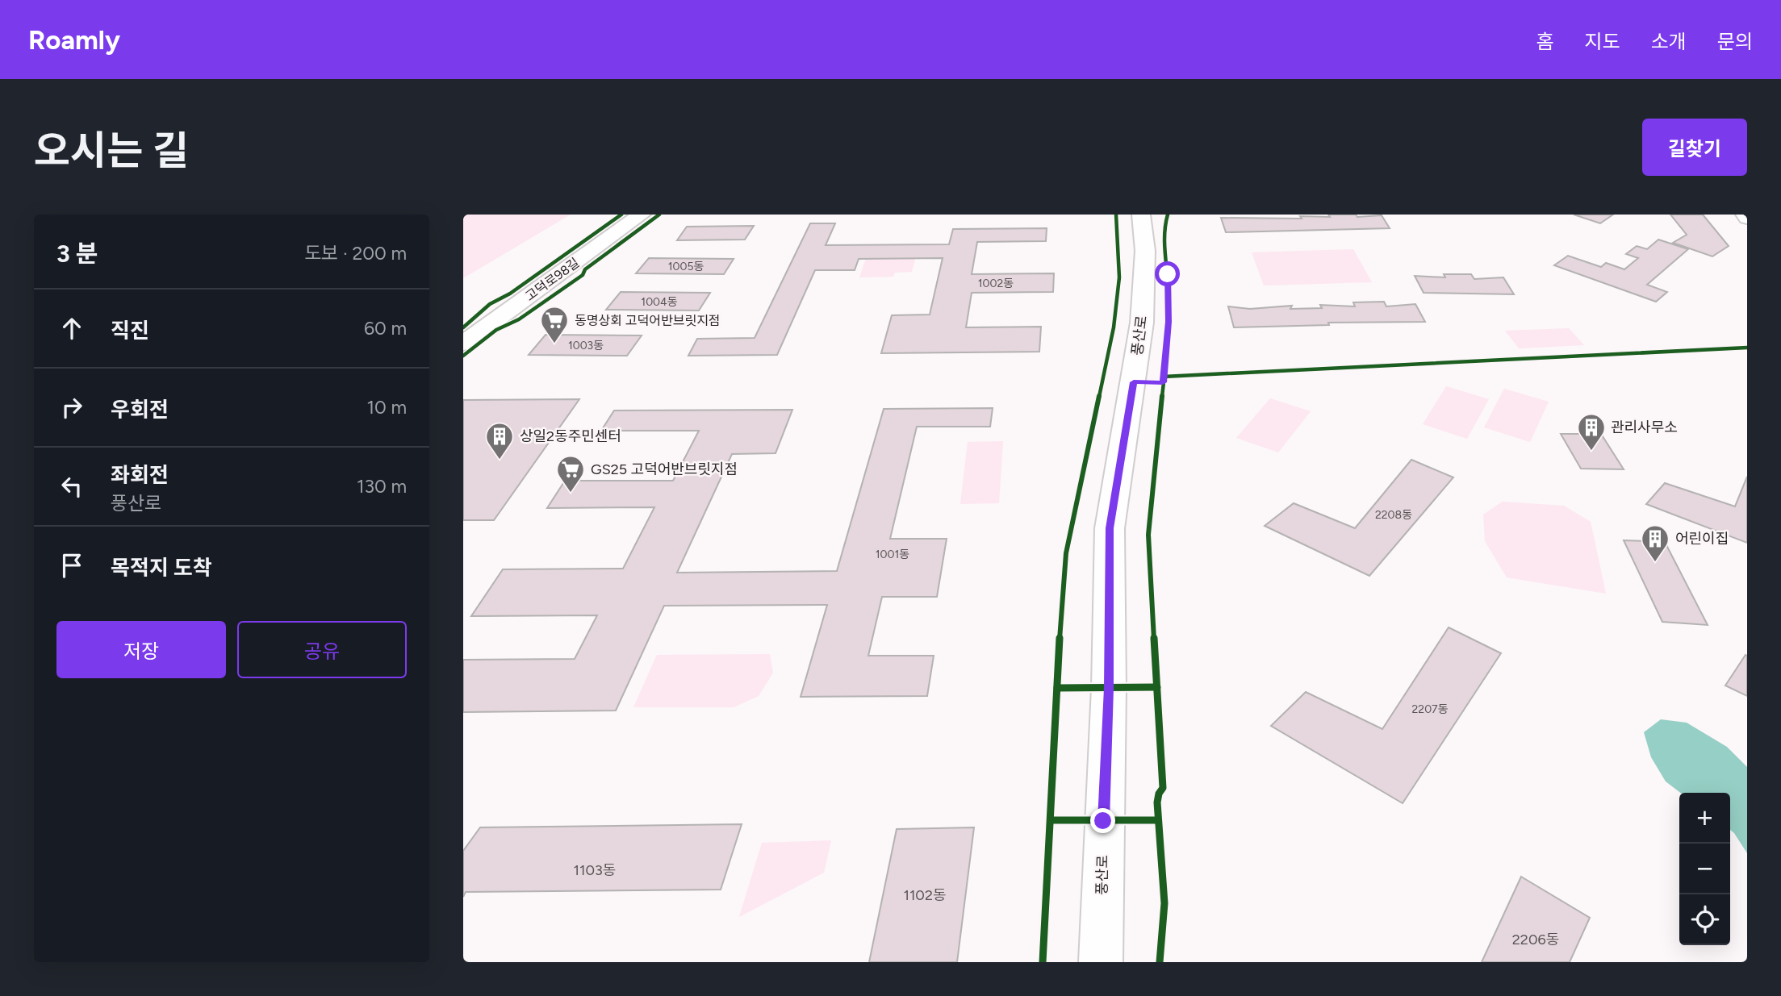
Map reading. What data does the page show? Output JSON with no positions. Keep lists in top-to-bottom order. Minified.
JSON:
{"streets":{"street":["고덕로98길","풍산로"]},"places":{"supermarket":["동명상회 고덕어반브릿지점","GS25 고덕어반브릿지점"],"building":["관리사무소","상일2동주민센터","어린이집"]},"house_numbers":["1005동","1002동","1004동","1003동","2208동","1001동","2207동","1103동","1102동","2206동"],"page":{"header":"Roamly","nav":["홈","지도","소개","문의"],"title":"오시는 길","buttons":["길찾기",["저장","공유"]],"heading":["3 분","도보 · 200 m"],"list":[["직진","60 m"],["우회전","10 m"],["좌회전","풍산로","130 m"],"목적지 도착"],"map_buttons":["+","−"]}}
